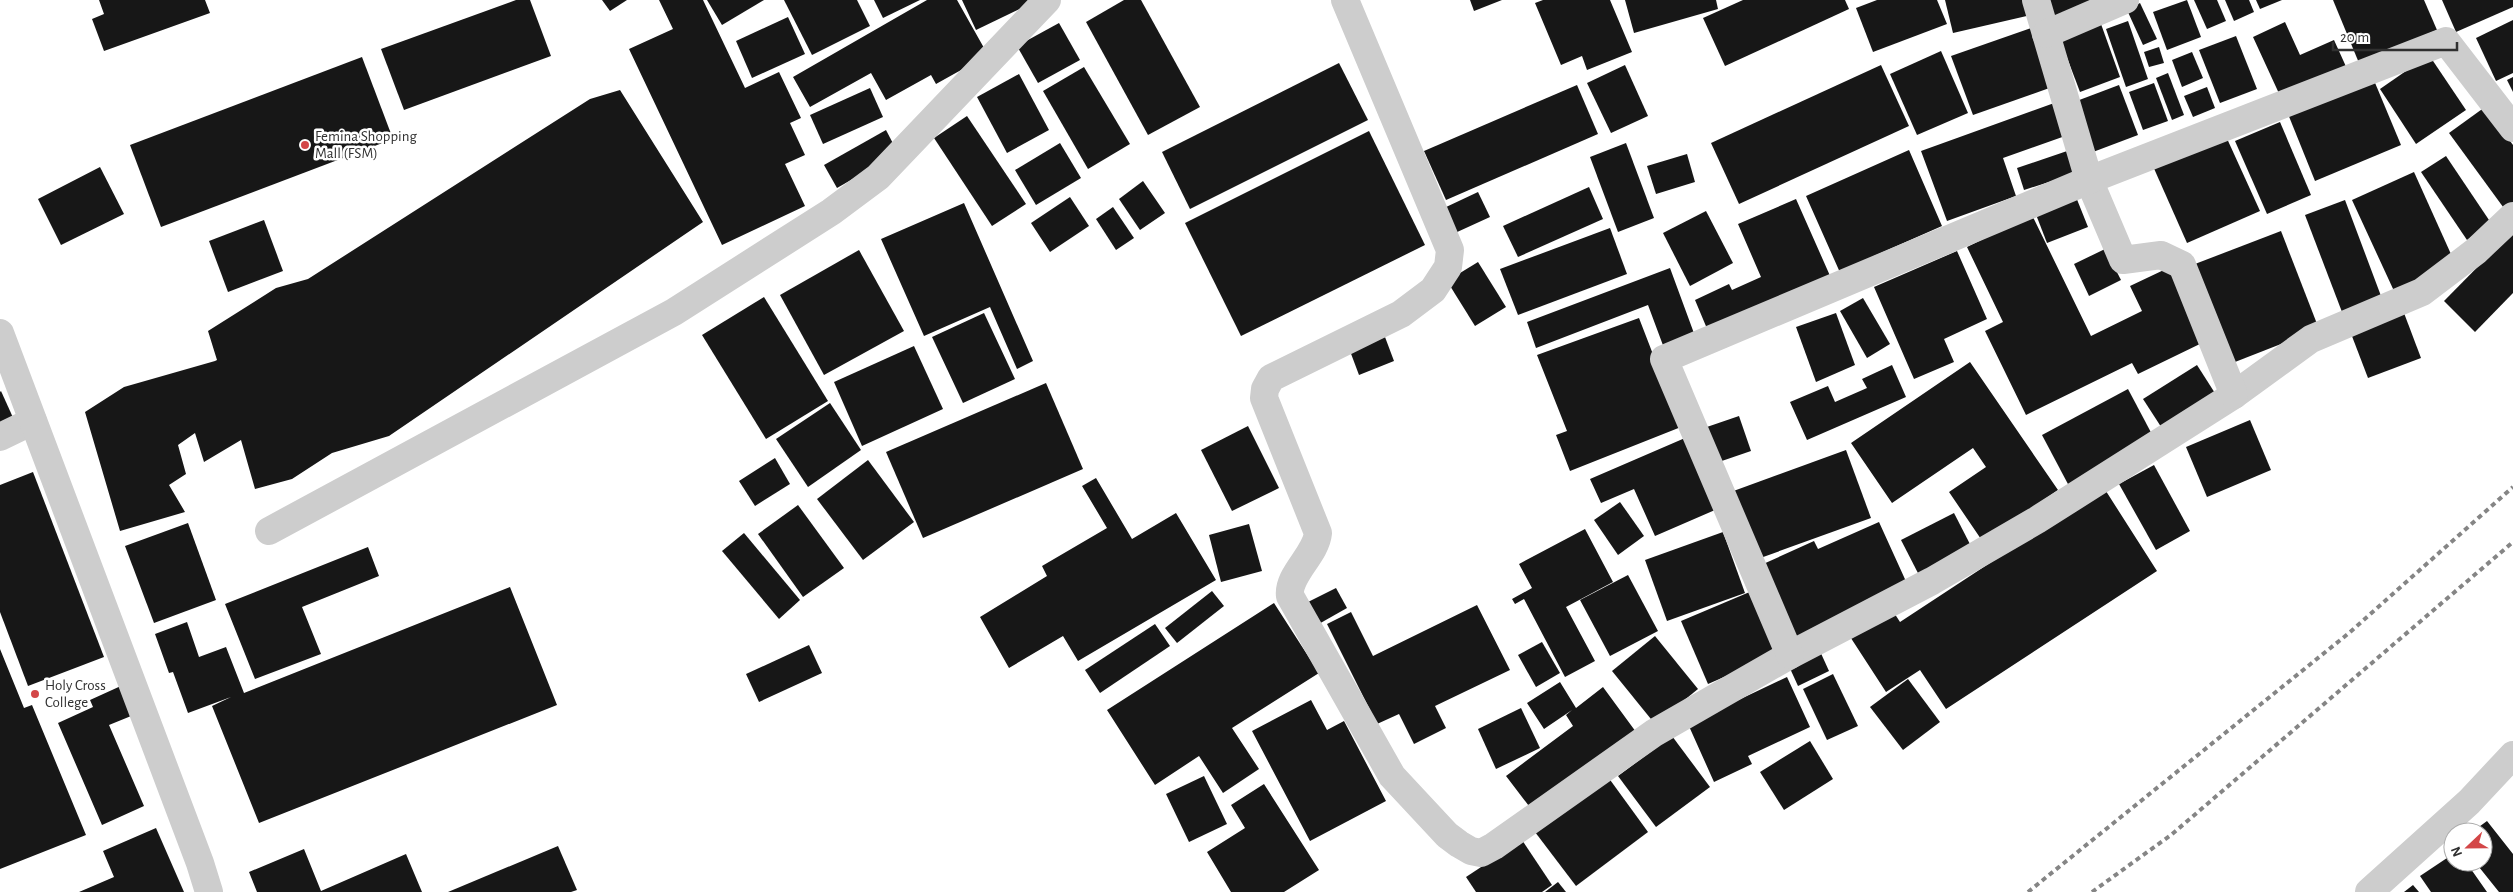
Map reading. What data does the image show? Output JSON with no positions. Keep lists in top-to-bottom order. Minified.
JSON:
{"places":["Femina Shopping Mall (FSM)","Holy Cross College"],"scale_bar":"20 m","north":"left"}
